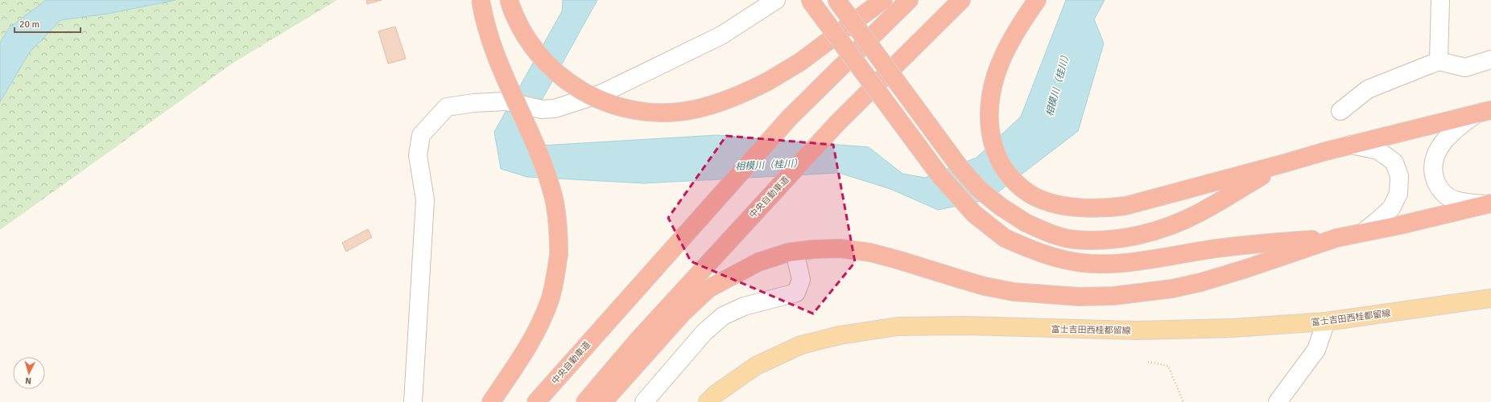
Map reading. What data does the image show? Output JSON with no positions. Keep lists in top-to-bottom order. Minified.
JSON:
{"streets":{"highway":["中央自動車道"],"main road":["富士吉田西桂都留線"]},"water":["相模川（桂川）"],"scale_bar":"20 m","north":"bottom"}
